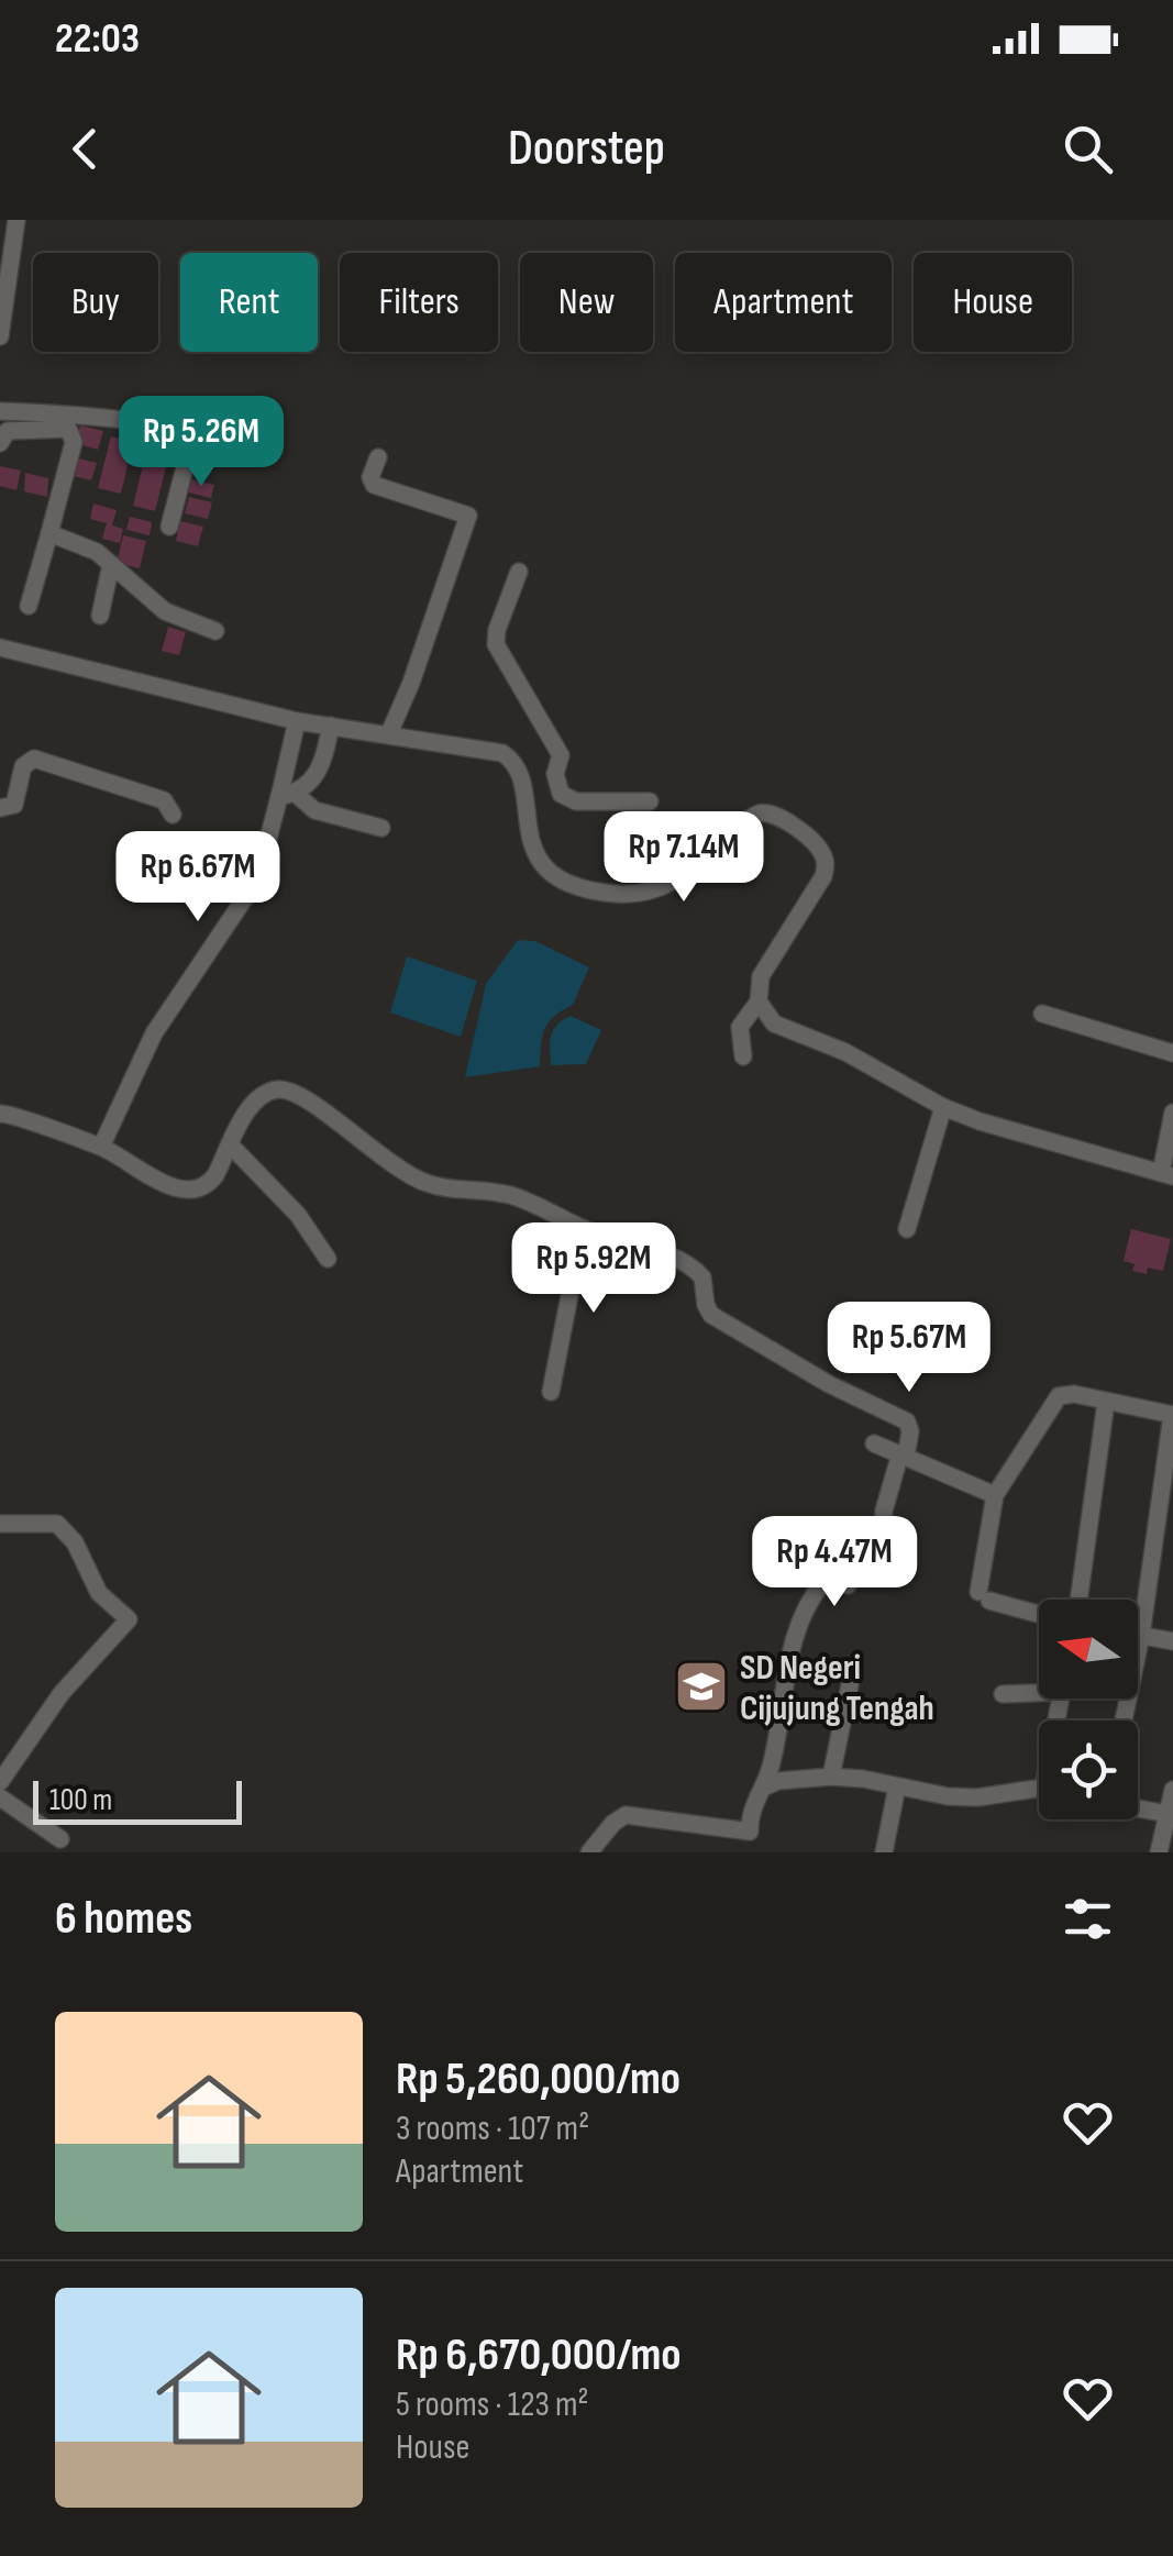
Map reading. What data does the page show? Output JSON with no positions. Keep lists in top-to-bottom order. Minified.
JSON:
{"places":{"school or university":["SD Negeri Cijujung Tengah"]},"scale_bar":"100 m","north":"left","page":{"status":"22:03","header":"Doorstep","chip":["Buy","Rent","Filters","New","Apartment","House"],"price":["Rp 5.26M","Rp 7.14M","Rp 6.67M","Rp 5.92M","Rp 5.67M","Rp 4.47M"],"scale":"100 m","heading":"6 homes","list":[{"name":"Rp 5,260,000/mo","note":"3 rooms · 107 m² · Apartment"},{"name":"Rp 6,670,000/mo","note":"5 rooms · 123 m² · House"}]}}
